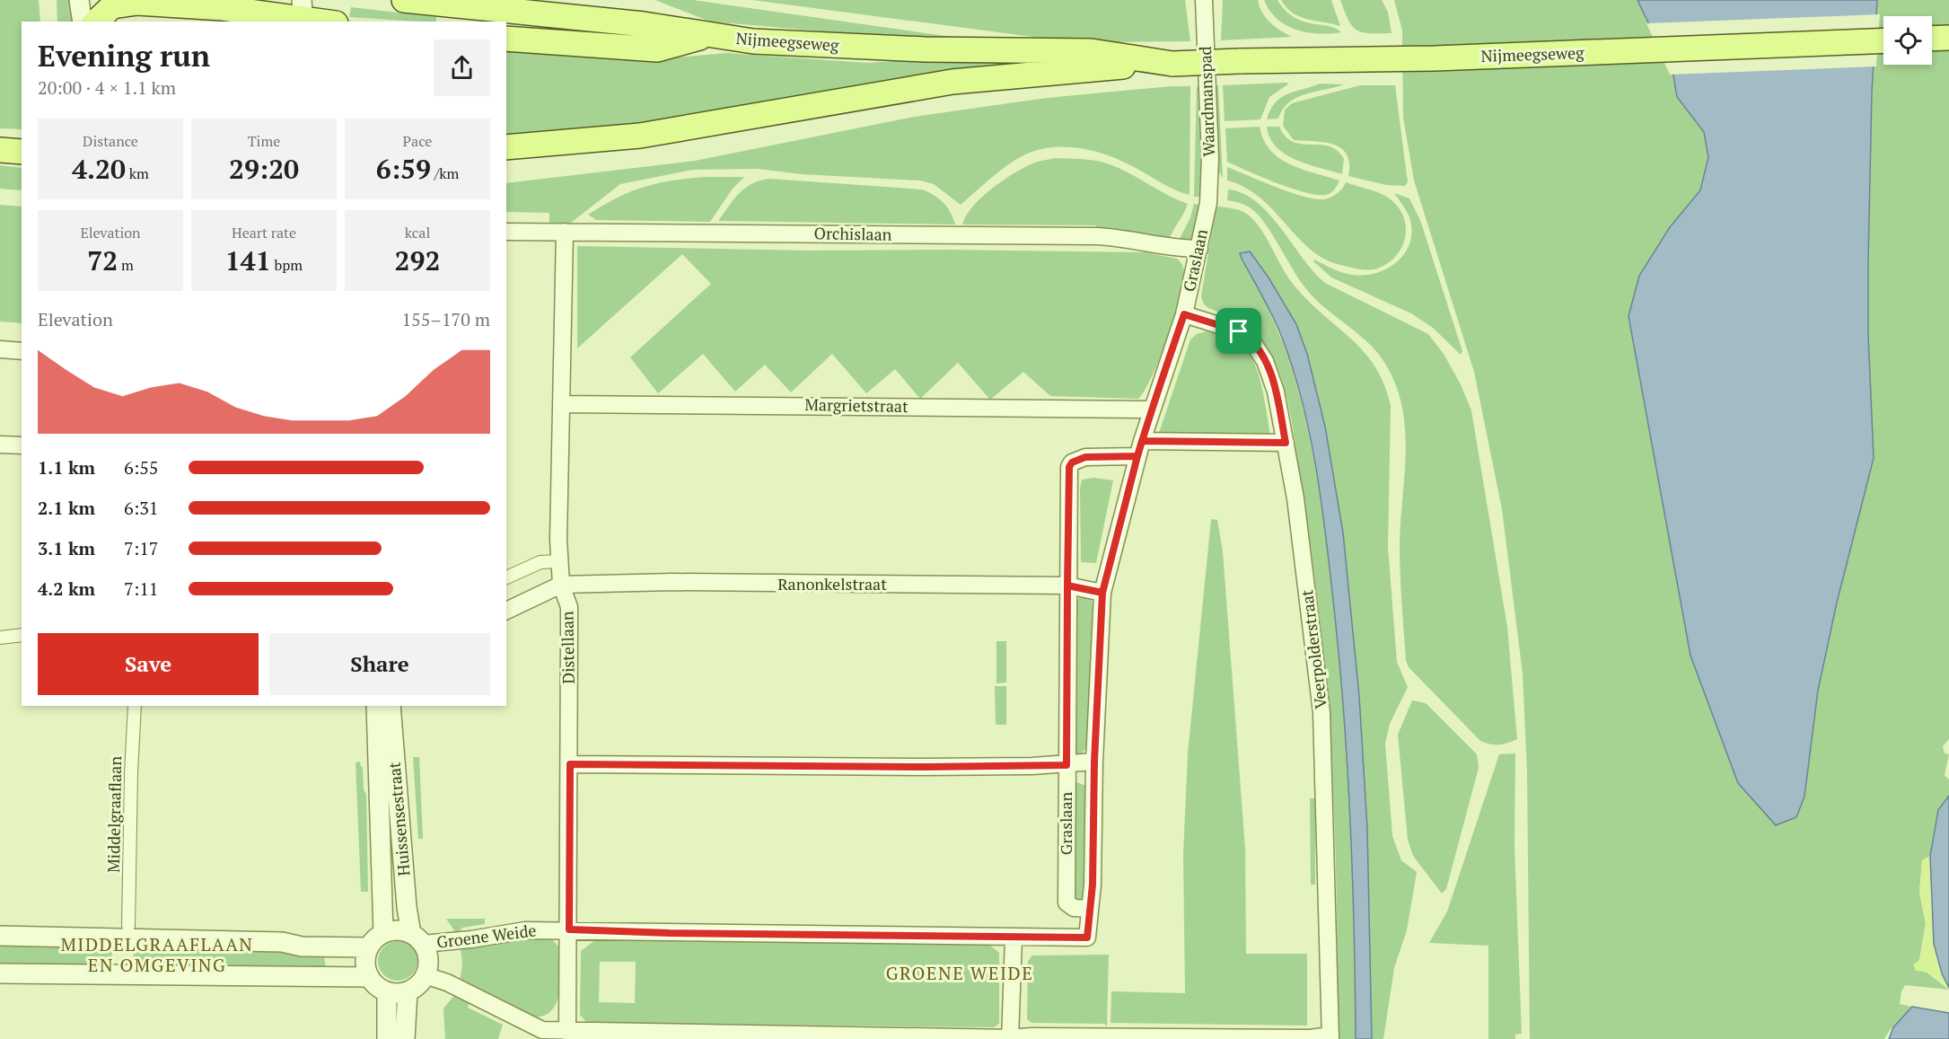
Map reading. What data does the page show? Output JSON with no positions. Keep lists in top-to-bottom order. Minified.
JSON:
{"streets":{"main road":["Nijmeegseweg"],"street":["Waardmanspad","Orchislaan","Graslaan","Margrietstraat","Ranonkelstraat","Distellaan","Veerpolderstraat","Middelgraaflaan","Huissensestraat","Groene Weide"]},"crossings":[["Waardmanspad","Graslaan"],["Orchislaan","Graslaan"],["Orchislaan","Distellaan"],["Graslaan","Margrietstraat"],["Graslaan","Ranonkelstraat"],["Graslaan","Veerpolderstraat"],["Graslaan","Groene Weide"],["Margrietstraat","Distellaan"],["Ranonkelstraat","Distellaan"],["Distellaan","Groene Weide"],["Huissensestraat","Groene Weide"]],"districts":["MIDDELGRAAFLAAN EN OMGEVING","GROENE WEIDE"],"page":{"heading":["Evening run","20:00 · 4 × 1.1 km"],"stats":[["Distance","4.20 km"],["Time","29:20"],["Pace","6:59 /km"],["Elevation","72 m"],["Heart rate","141 bpm"],["kcal","292"]],"chart":["Elevation","155–170 m"],"list":[{"name":"1.1 km","note":"6:55"},{"name":"2.1 km","note":"6:31"},{"name":"3.1 km","note":"7:17"},{"name":"4.2 km","note":"7:11"}],"buttons":["Save","Share"]}}
